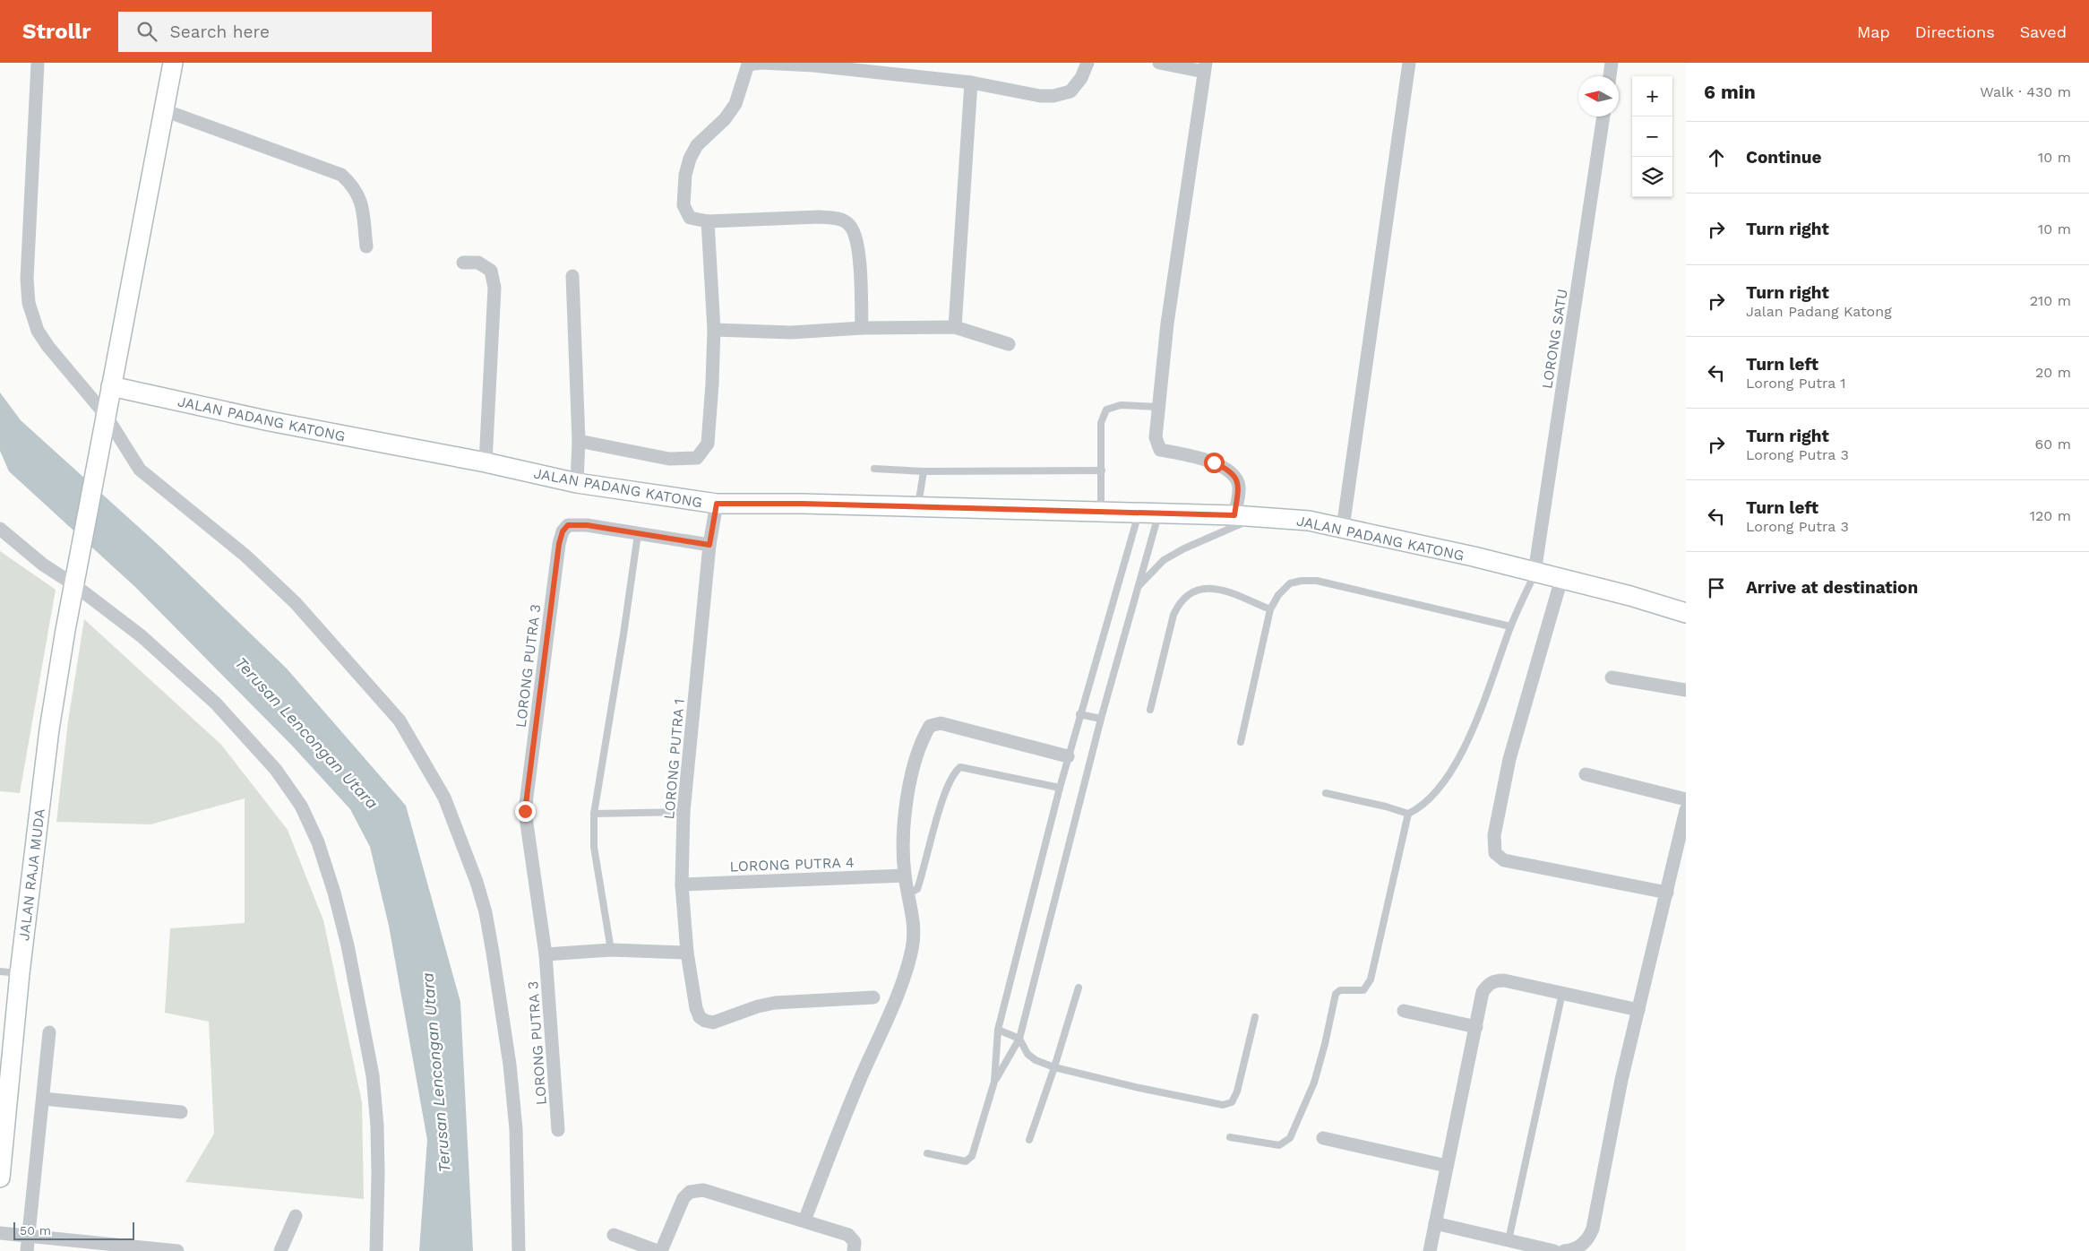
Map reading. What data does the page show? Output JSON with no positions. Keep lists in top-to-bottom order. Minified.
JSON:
{"streets":{"street":["LORONG SATU","JALAN PADANG KATONG","LORONG PUTRA 3","LORONG PUTRA 1","LORONG PUTRA 4","JALAN RAJA MUDA"]},"crossings":[["LORONG SATU","JALAN PADANG KATONG"],["JALAN PADANG KATONG","LORONG PUTRA 1"],["JALAN PADANG KATONG","JALAN RAJA MUDA"],["LORONG PUTRA 3","LORONG PUTRA 1"],["LORONG PUTRA 1","LORONG PUTRA 4"]],"water":["Terusan Lencongan Utara"],"scale_bar":"50 m","north":"left","page":{"header":"Strollr","search":"Search here","nav":["Map","Directions","Saved"],"heading":["6 min","Walk · 430 m"],"map_buttons":["+","−"],"list":[["Continue","10 m"],["Turn right","10 m"],["Turn right","Jalan Padang Katong","210 m"],["Turn left","Lorong Putra 1","20 m"],["Turn right","Lorong Putra 3","60 m"],["Turn left","Lorong Putra 3","120 m"],"Arrive at destination"],"scale":"50 m"}}
